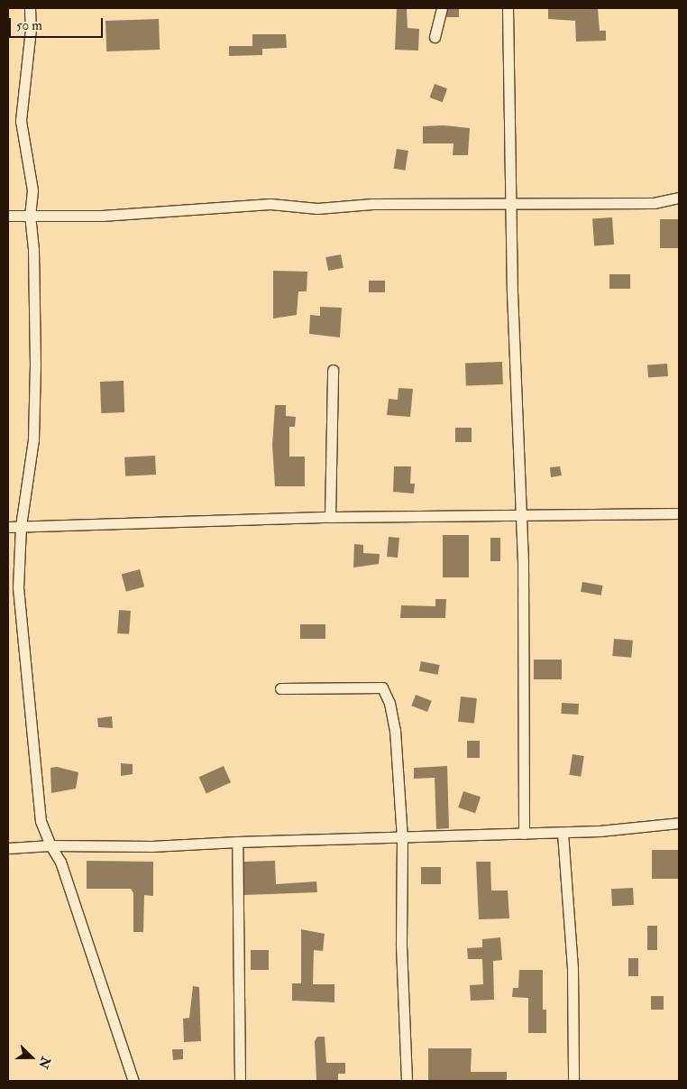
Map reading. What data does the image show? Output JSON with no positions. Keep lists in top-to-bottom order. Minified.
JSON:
{"scale_bar":"50 m","north":"right"}
